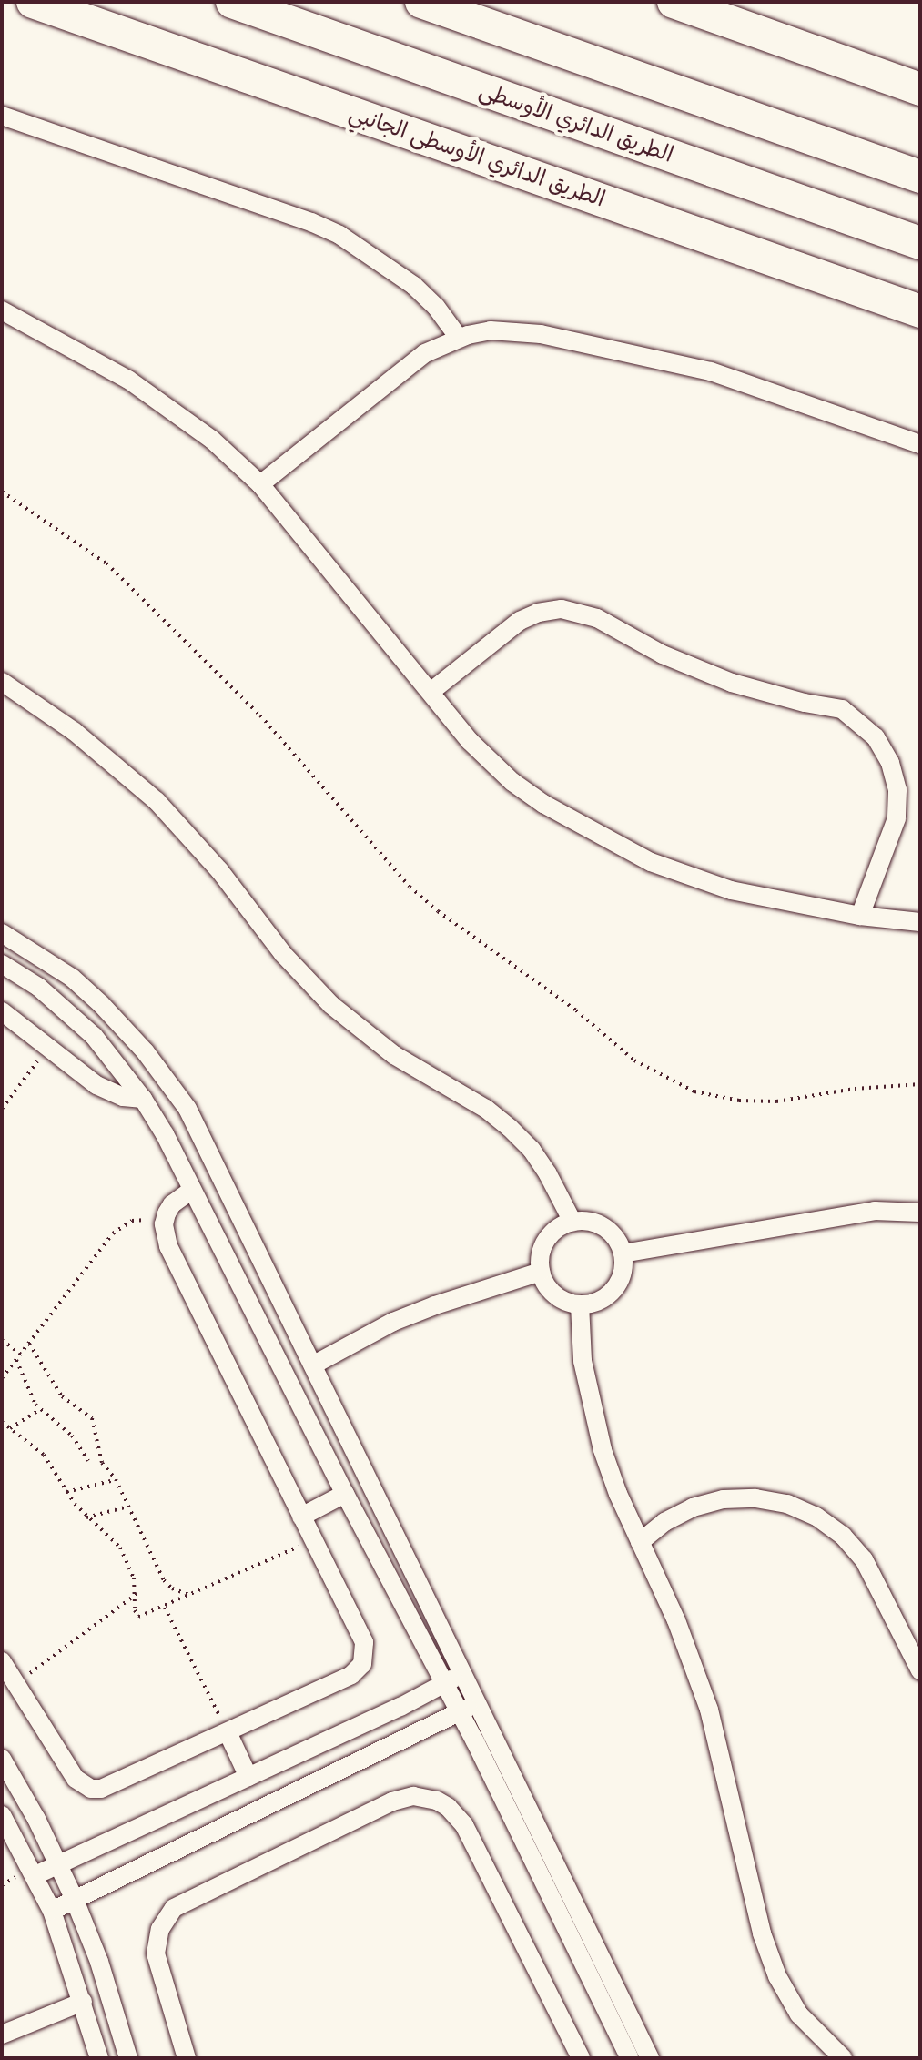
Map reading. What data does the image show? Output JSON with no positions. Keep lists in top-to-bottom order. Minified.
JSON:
{"streets":{"highway":["الطريق الدائري الأوسطى","الطريق الدائري الأوسطى الجانبي"]}}
